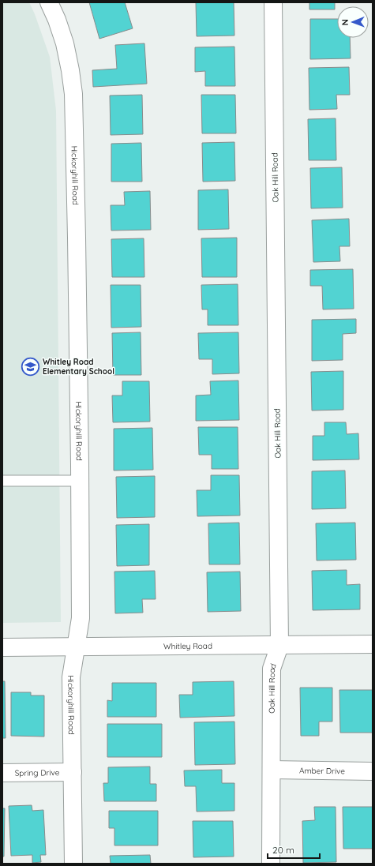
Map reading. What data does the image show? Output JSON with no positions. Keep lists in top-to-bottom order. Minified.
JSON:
{"streets":{"street":["Hickoryhill Road","Oak Hill Road","Whitley Road","Amber Drive","Spring Drive"]},"crossings":[["Hickoryhill Road","Whitley Road"],["Hickoryhill Road","Spring Drive"],["Oak Hill Road","Whitley Road"],["Oak Hill Road","Amber Drive"]],"places":{"school or university":["Whitley Road Elementary School"]},"scale_bar":"20 m","north":"left"}
